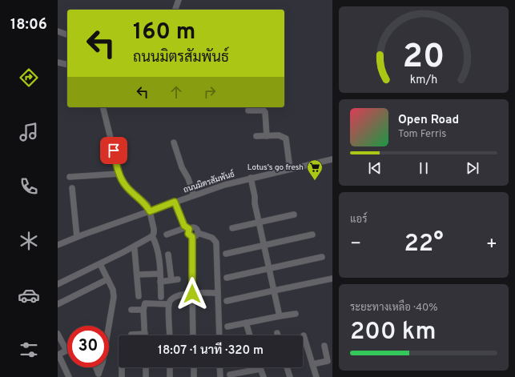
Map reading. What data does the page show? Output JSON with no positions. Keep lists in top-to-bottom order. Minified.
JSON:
{"streets":{"street":["ถนนมิตรสัมพันธ์"]},"places":{"supermarket":["Lotus's go fresh"]},"page":{"tabs":"18:06","turn":["160 m","ถนนมิตรสัมพันธ์"],"song":["Open Road","Tom Ferris"],"tile":["แอร์",["ระยะทางเหลือ · 40%","200 km"]],"heat":["−","22°","+"],"limit":"30","trip":"18:07 · 1 นาที · 320 m","gauge":["20","km/h"]}}
